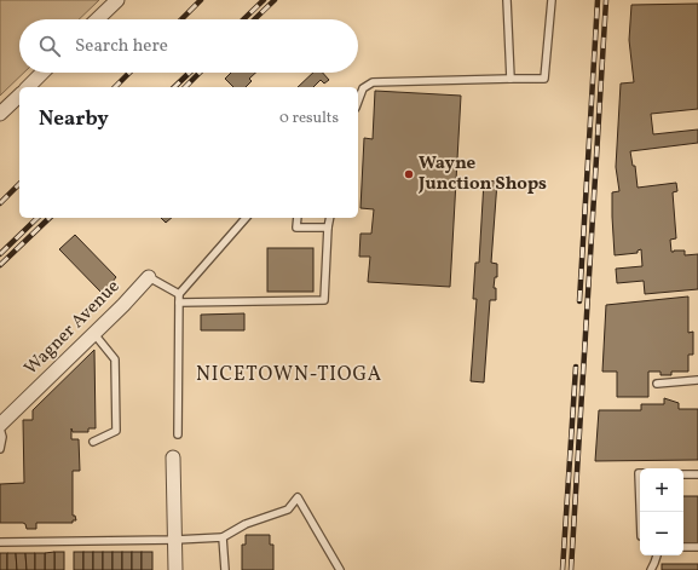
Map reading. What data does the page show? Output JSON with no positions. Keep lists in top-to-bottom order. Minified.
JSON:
{"streets":{"street":["Wagner Avenue"]},"districts":["NICETOWN-TIOGA"],"places":["Wayne Junction Shops"],"page":{"search":"Search here","heading":["Nearby","0 results"],"map_buttons":["+","−"]}}
